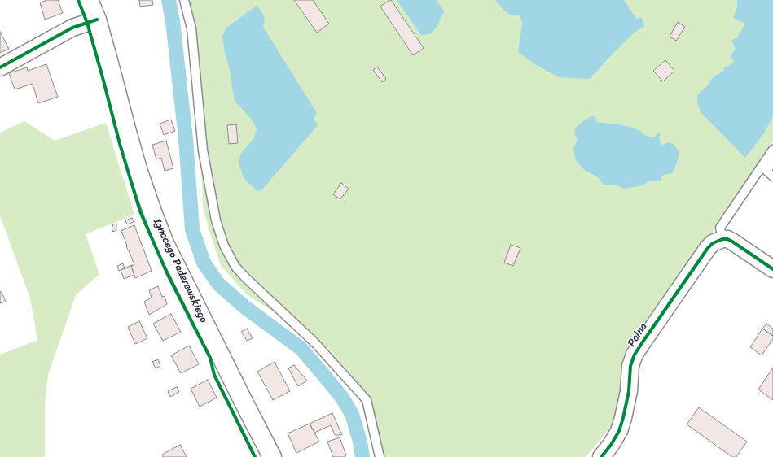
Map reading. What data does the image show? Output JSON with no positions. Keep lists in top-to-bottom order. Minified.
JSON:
{"streets":{"main road":["Ignacego Paderewskiego"],"street":["Polna"]}}
